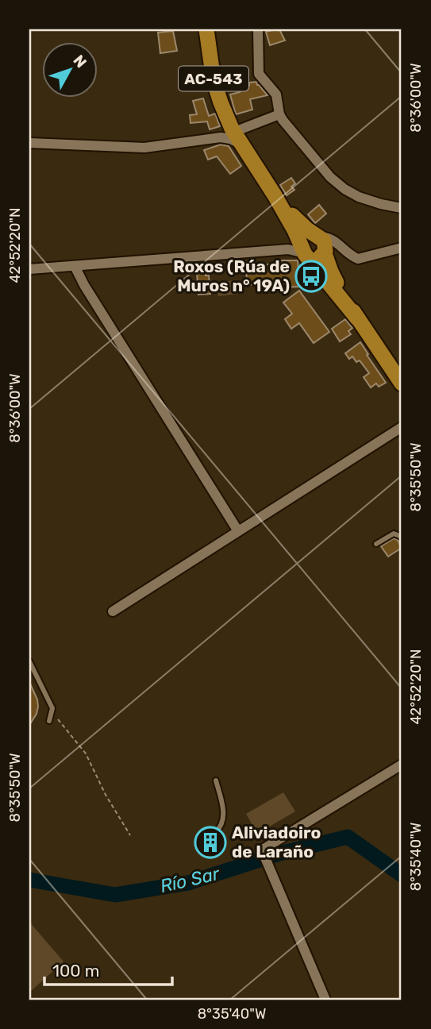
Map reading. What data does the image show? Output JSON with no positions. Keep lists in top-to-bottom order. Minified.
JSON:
{"streets":{"main road":["AC-543"]},"water":["Río Sar"],"places":{"bus stop":["Roxos (Rúa de Muros n° 19A)"],"building":["Aliviadoiro de Laraño"]},"scale_bar":"100 m","north":"top right","coordinates":["8°36'00\"W","42°52'20\"N","8°35'50\"W","8°35'40\"W"]}
